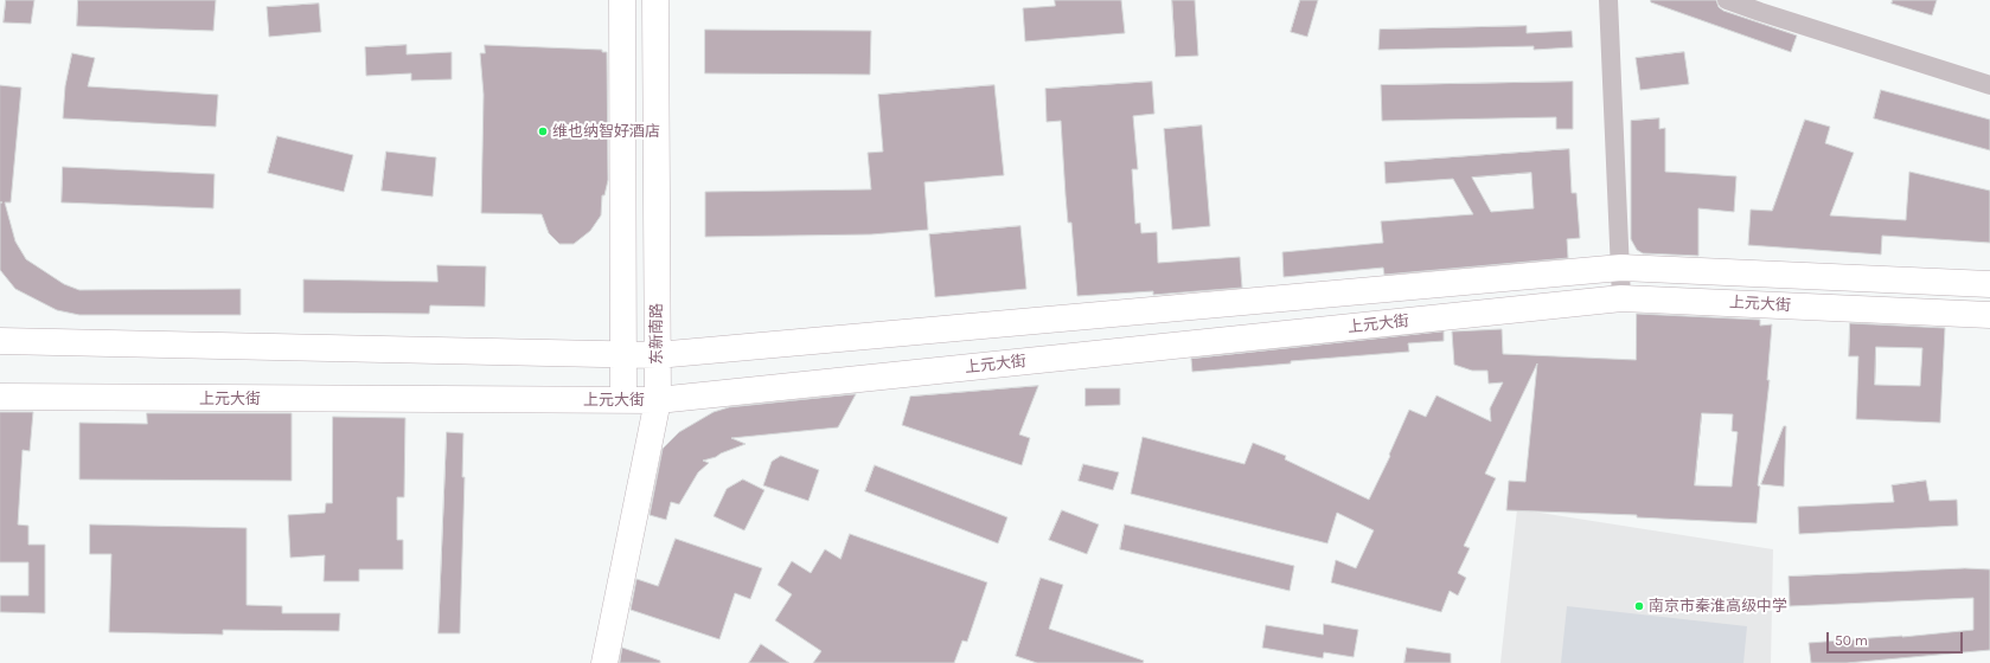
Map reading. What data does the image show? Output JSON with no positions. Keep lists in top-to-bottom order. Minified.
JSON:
{"streets":{"main road":["上元大街","东新南路"]},"crossings":[["上元大街","东新南路"]],"places":["维也纳智好酒店","南京市秦淮高级中学"],"scale_bar":"50 m"}
